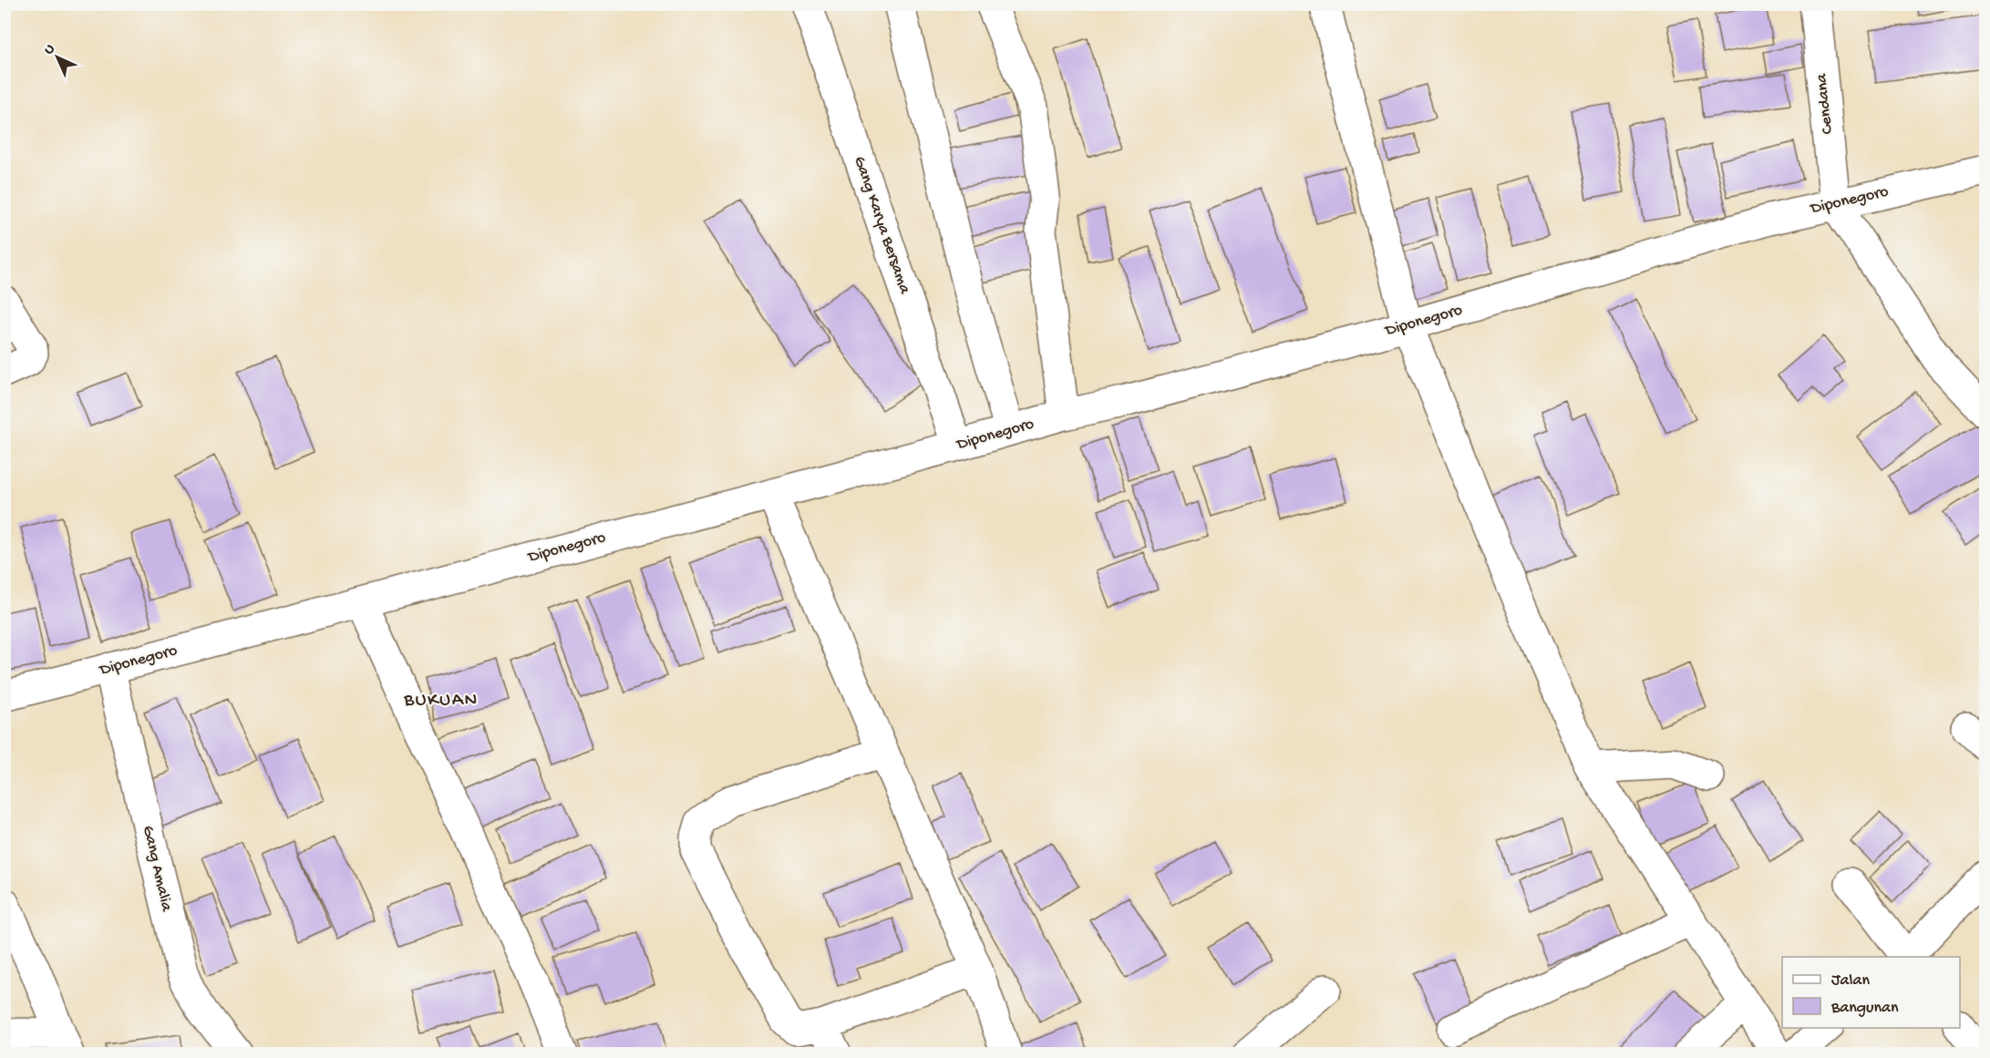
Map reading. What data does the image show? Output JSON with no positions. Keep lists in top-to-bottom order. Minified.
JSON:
{"streets":{"street":["Cendana","Diponegoro","Gang Karya Bersama","Gang Amalia"]},"crossings":[["Cendana","Diponegoro"],["Diponegoro","Gang Karya Bersama"],["Diponegoro","Gang Amalia"]],"districts":["BUKUAN"],"legend":["Jalan","Bangunan"],"north":"top left"}
